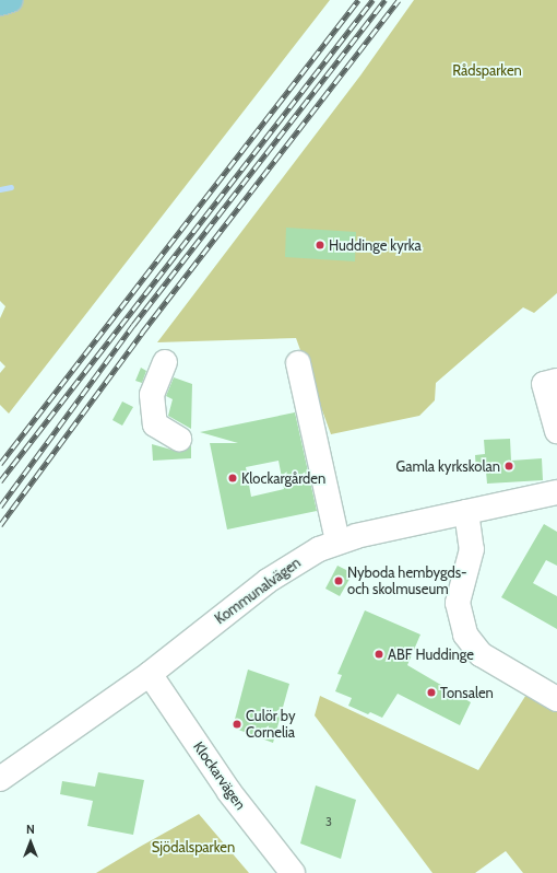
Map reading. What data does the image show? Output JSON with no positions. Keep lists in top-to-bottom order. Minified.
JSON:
{"streets":{"street":["Kommunalvägen","Klockarvägen"]},"crossings":[["Kommunalvägen","Klockarvägen"]],"parks":["Rådsparken","Sjödalsparken"],"places":["Huddinge kyrka","Gamla kyrkskolan","Klockargården","Nyboda hembygds- och skolmuseum","ABF Huddinge","Tonsalen","Culör by Cornelia"],"house_numbers":["3"],"north":"top"}
